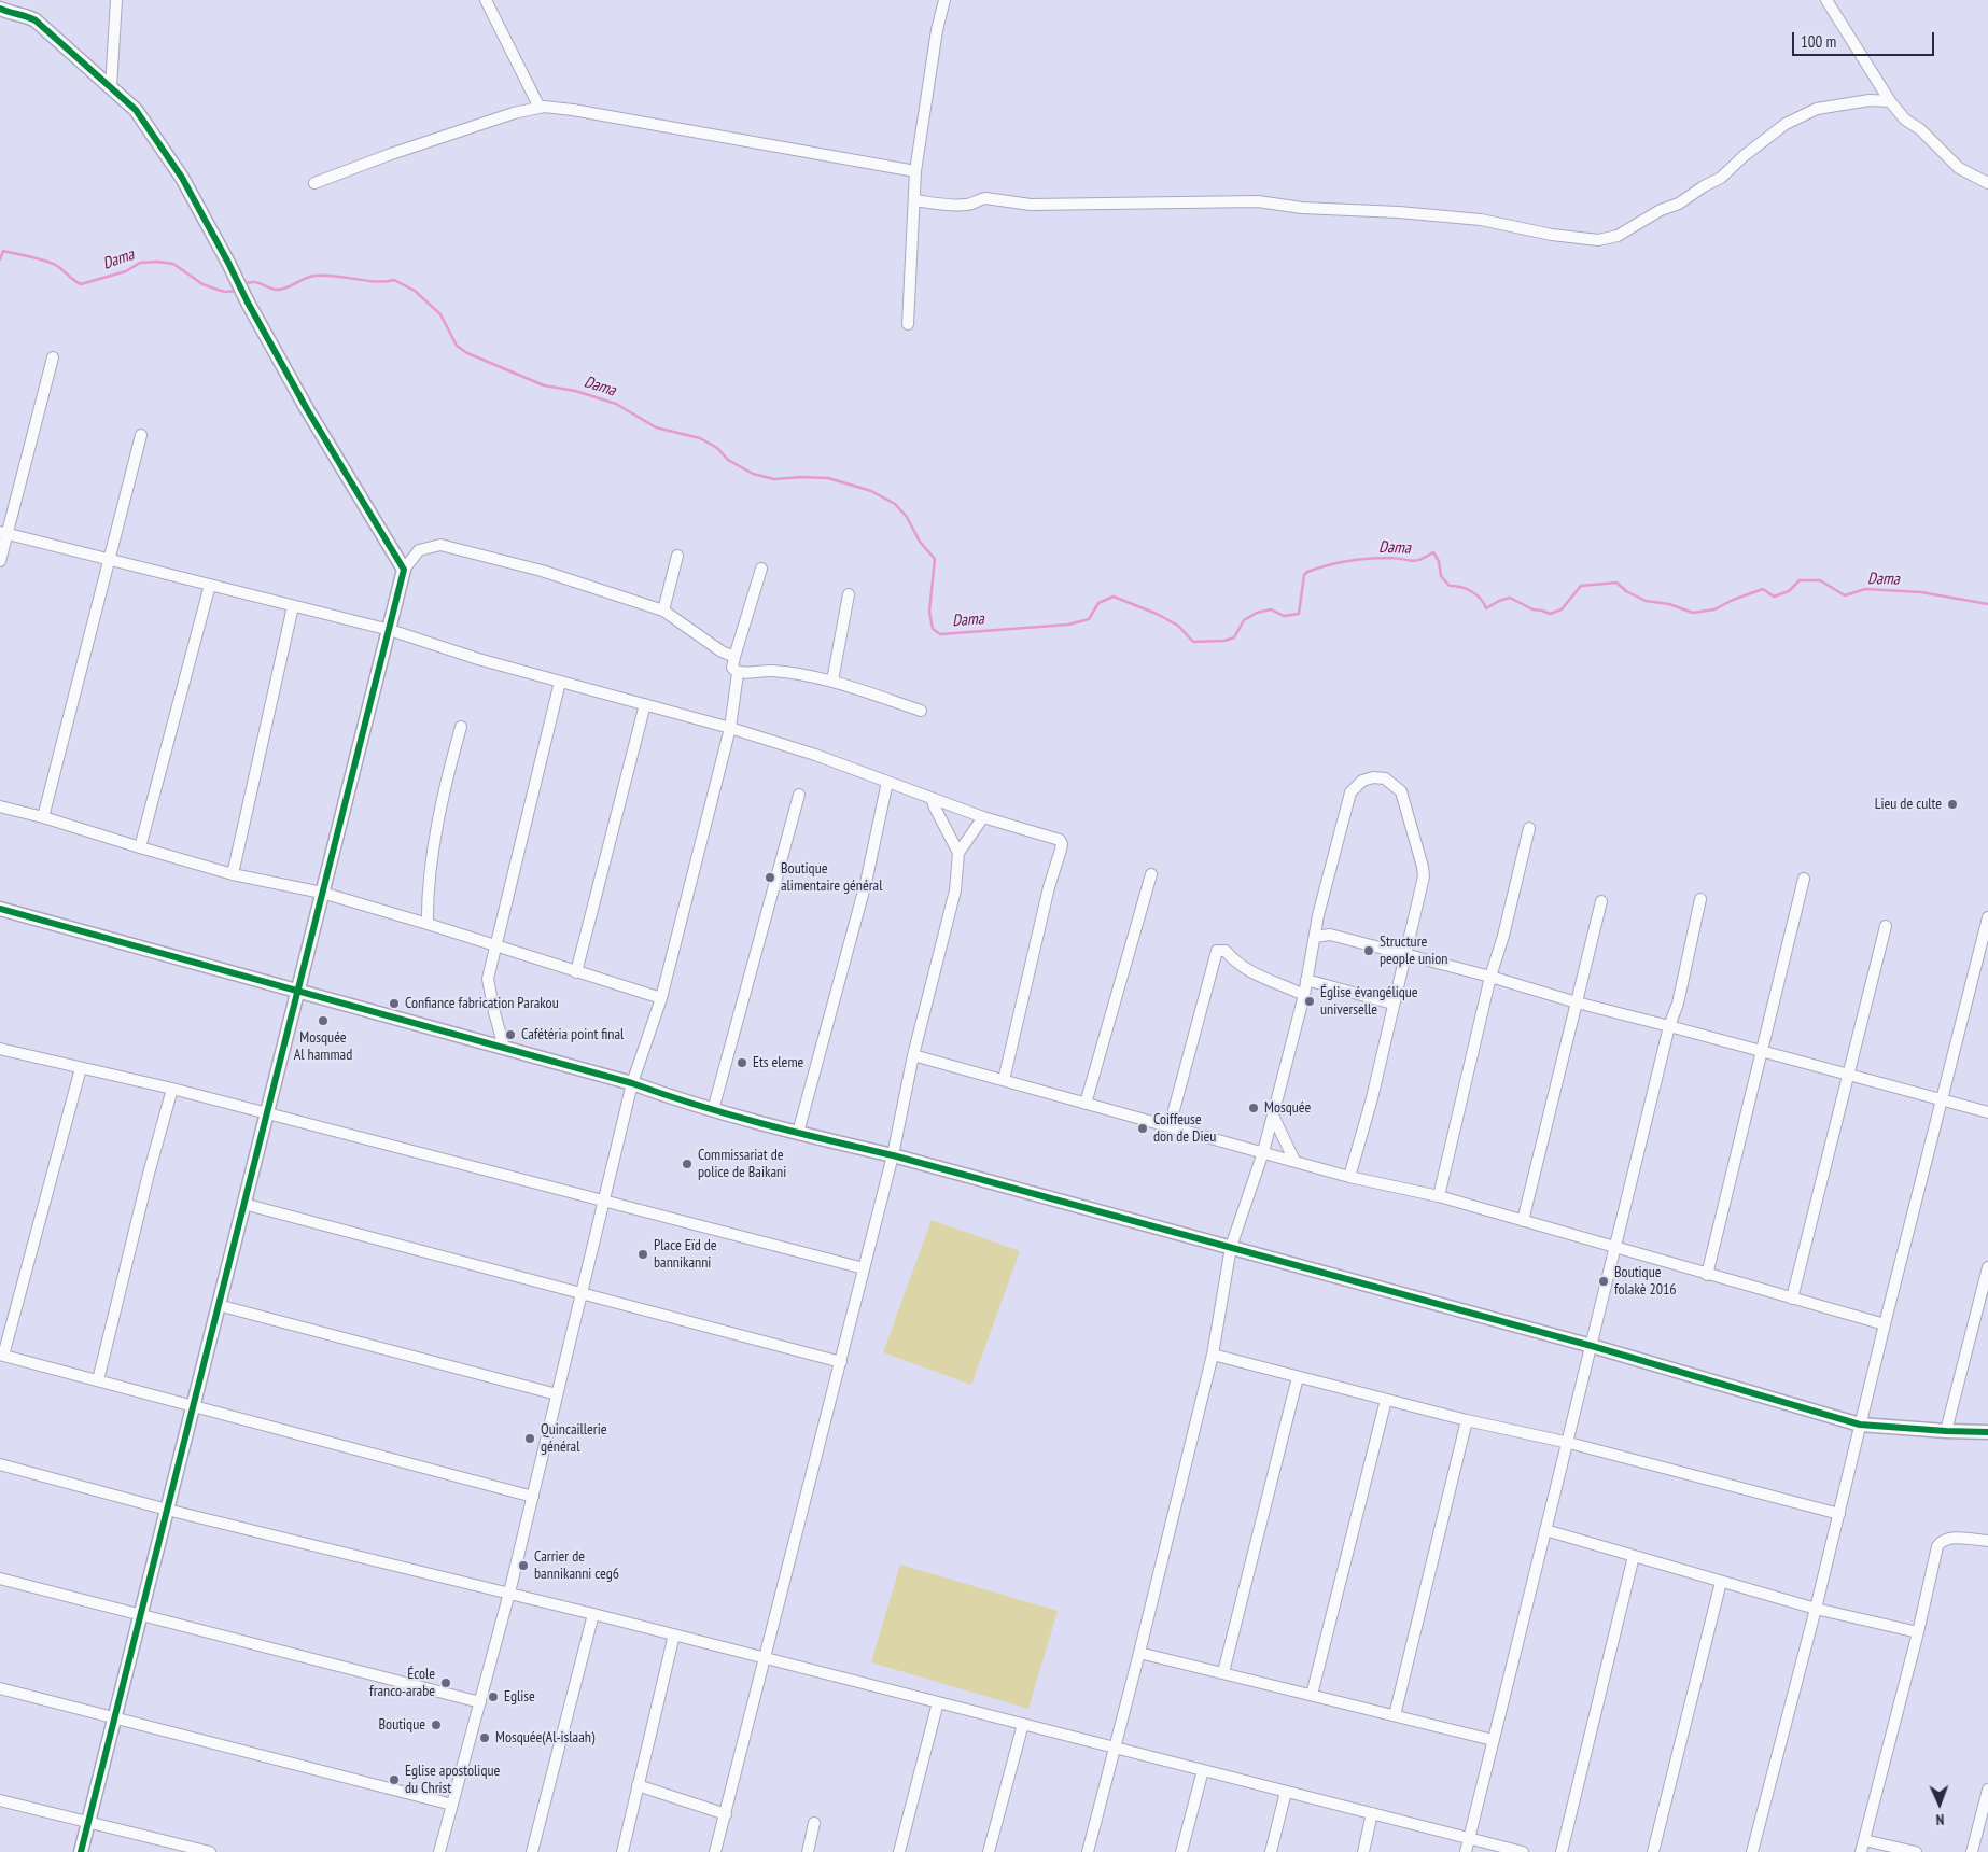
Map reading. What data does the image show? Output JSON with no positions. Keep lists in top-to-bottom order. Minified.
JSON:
{"water":["Dama"],"places":["Lieu de culte","Boutique alimentaire général","Structure people union","Église évangélique universelle","Confiance fabrication Parakou","Mosquée Al hammad","Cafétéria point final","Ets eleme","Mosquée","Coiffeuse don de Dieu","Commissariat de police de Baikani","Place Eïd de bannikanni","Boutique folakè 2016","Quincaillerie général","Carrier de bannikanni ceg6","École franco-arabe","Eglise","Boutique","Mosquée(Al-islaah)","Eglise apostolique du Christ"],"scale_bar":"100 m","north":"bottom"}
